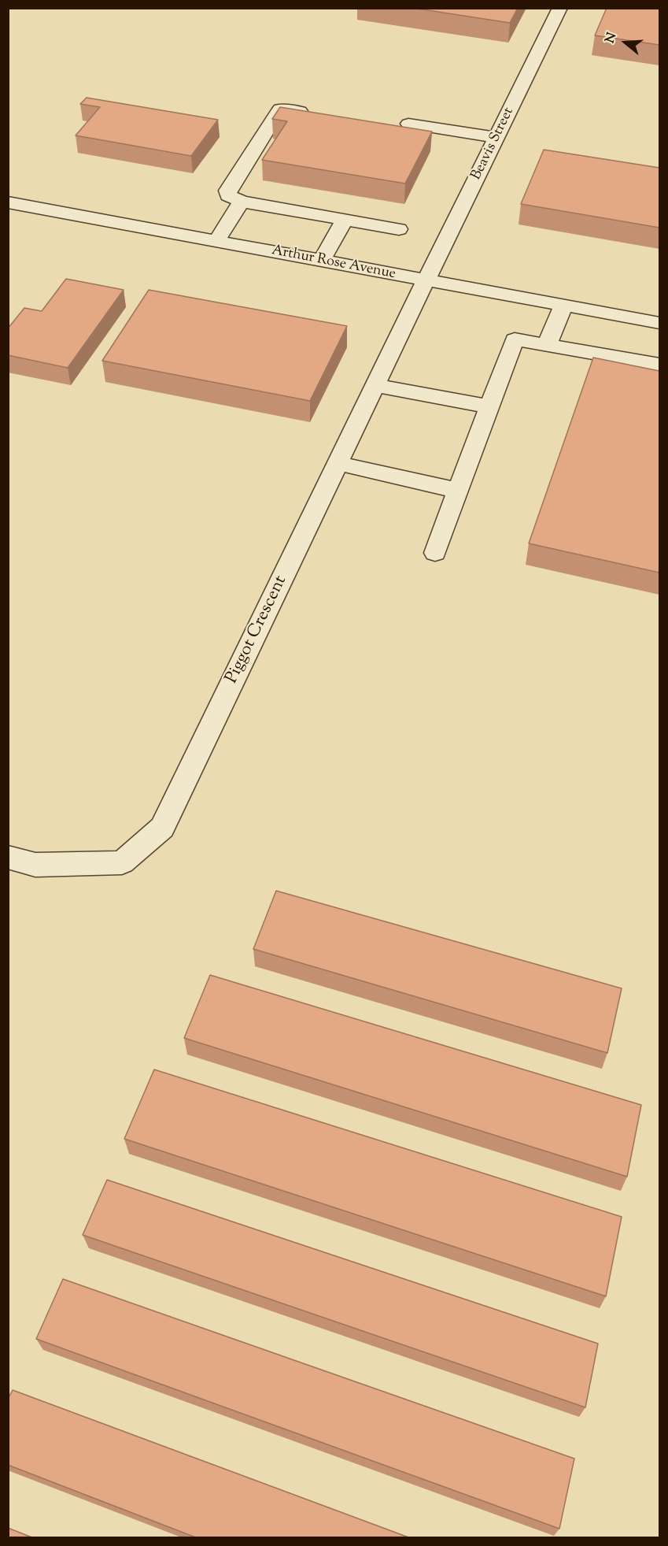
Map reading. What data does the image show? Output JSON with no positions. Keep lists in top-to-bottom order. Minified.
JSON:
{"streets":{"street":["Beavis Street","Arthur Rose Avenue","Piggot Crescent"]},"crossings":[["Beavis Street","Arthur Rose Avenue"],["Beavis Street","Piggot Crescent"],["Arthur Rose Avenue","Piggot Crescent"]],"north":"left"}
